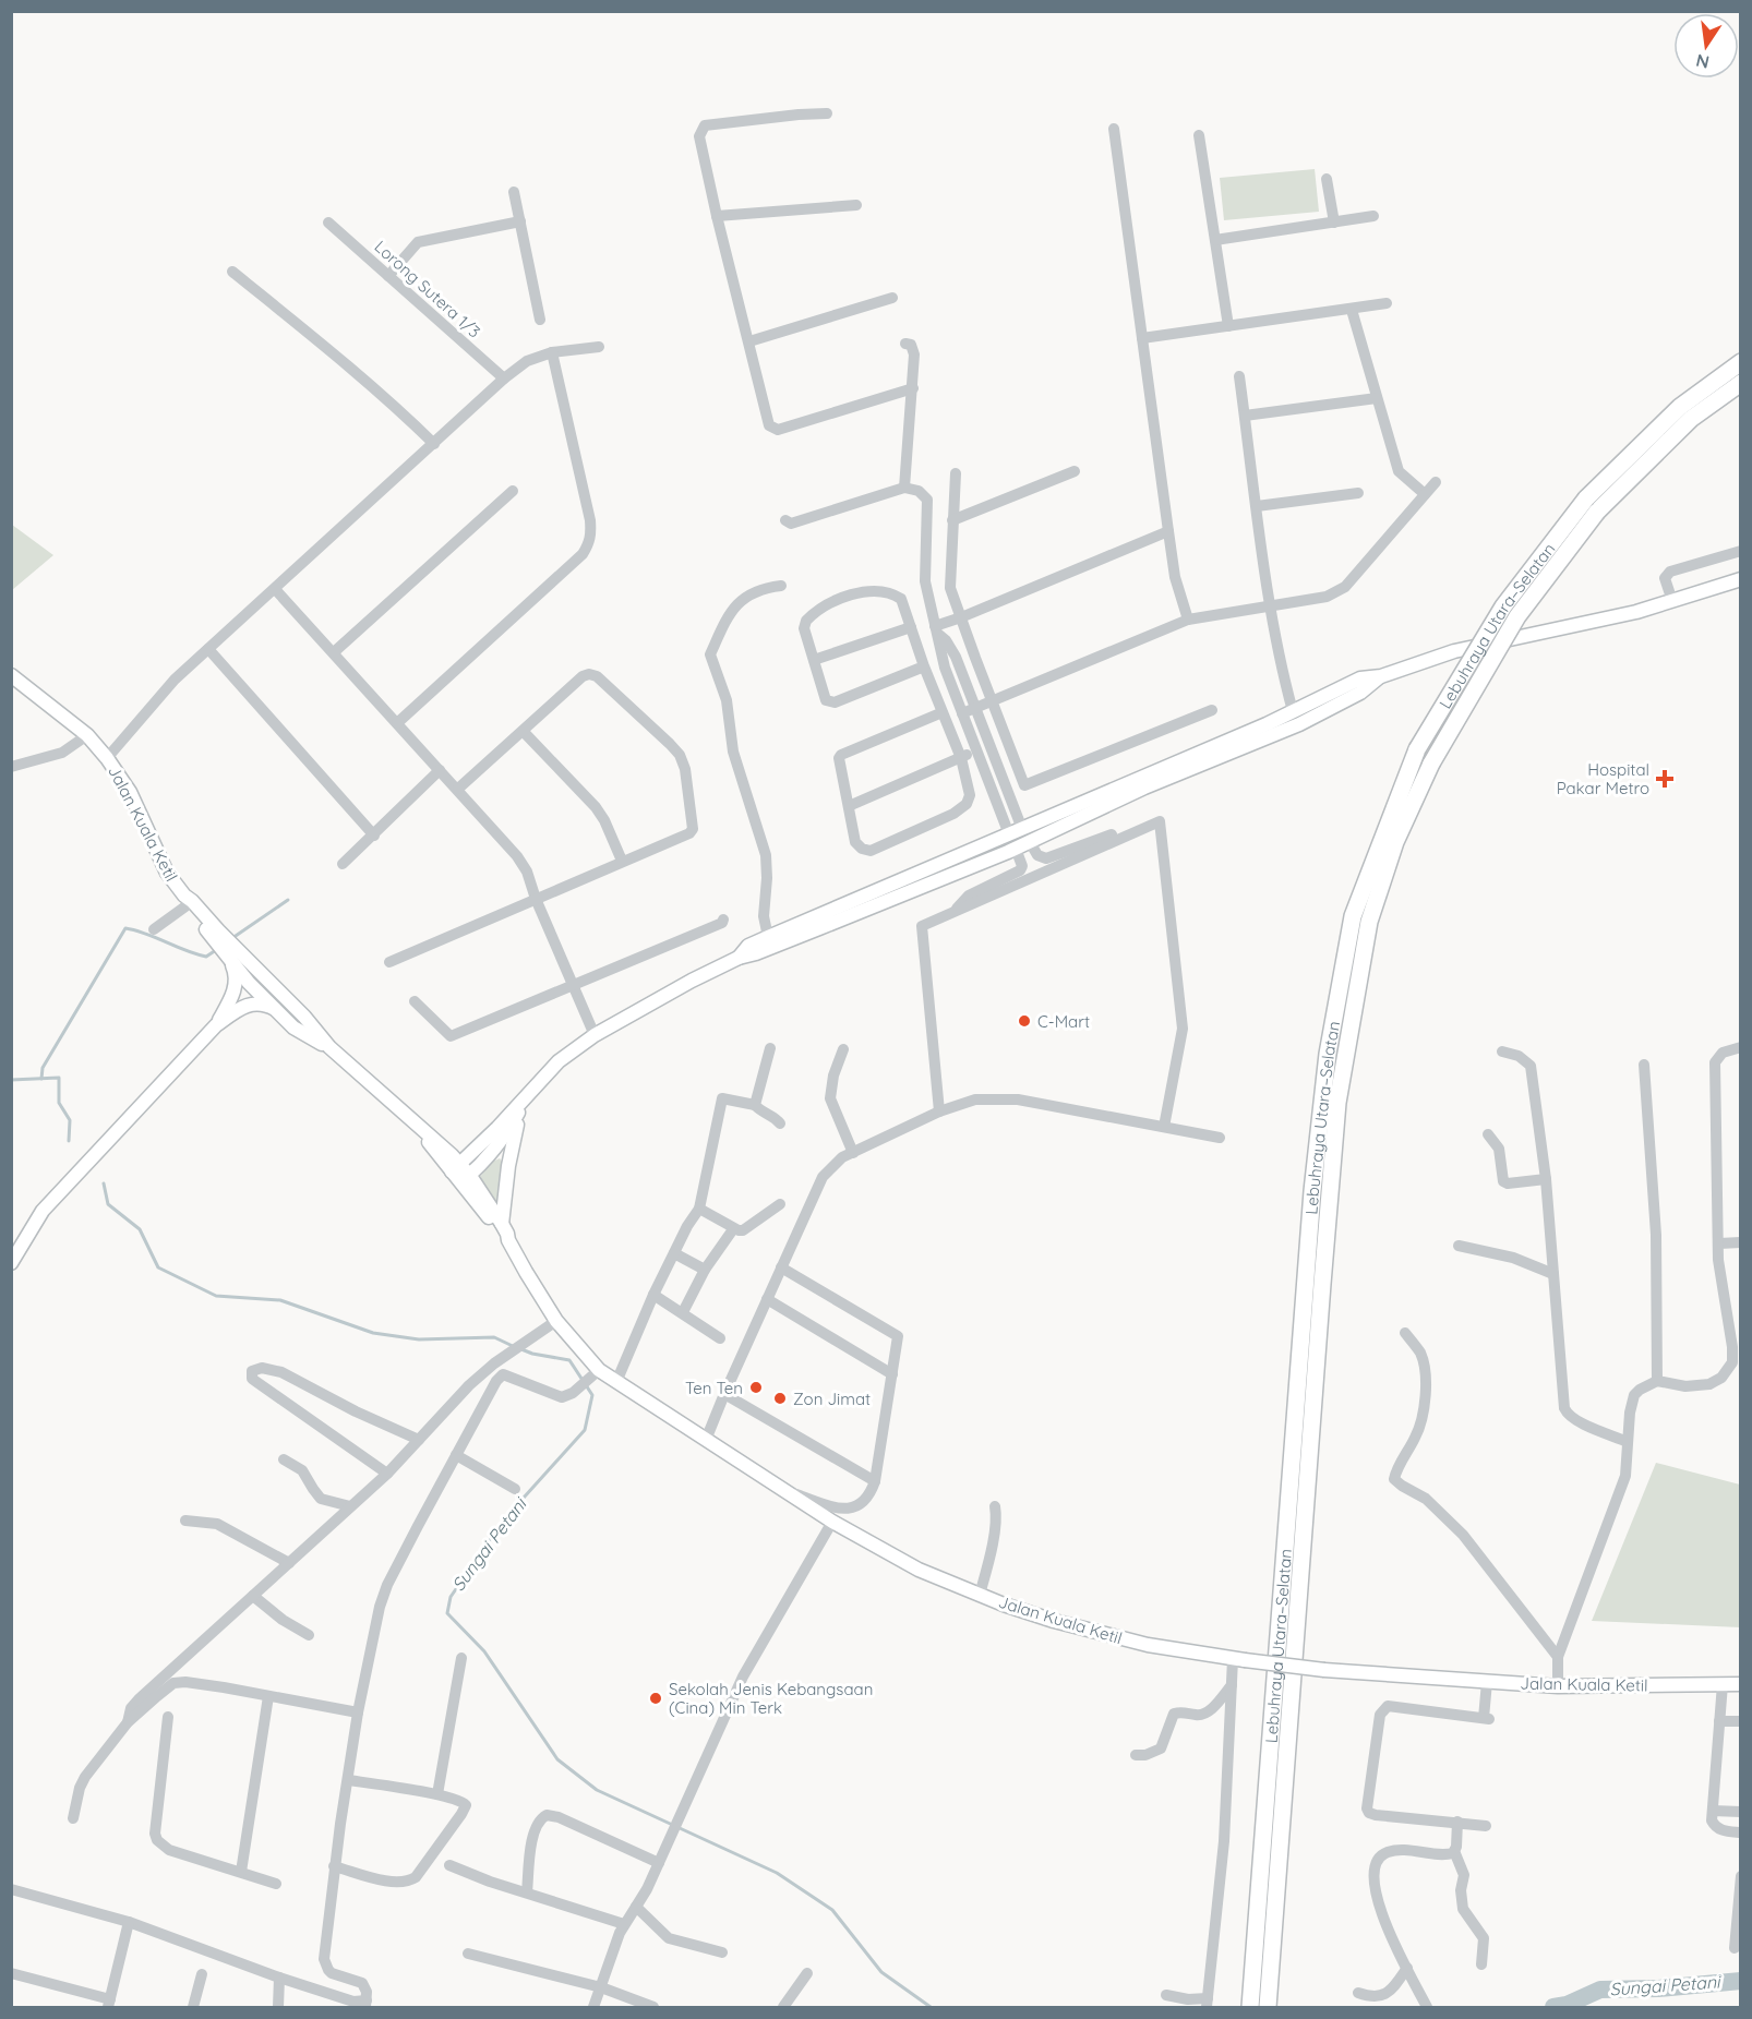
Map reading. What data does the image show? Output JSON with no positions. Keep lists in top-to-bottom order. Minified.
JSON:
{"streets":{"highway":["Lebuhraya Utara–Selatan"],"main road":["Jalan Kuala Ketil"],"street":["Lorong Sutera 1/3"]},"water":["Sungai Petani"],"places":{"health":["Hospital Pakar Metro"],"other":["C-Mart","Ten Ten","Zon Jimat","Sekolah Jenis Kebangsaan (Cina) Min Terk"]},"north":"bottom"}
